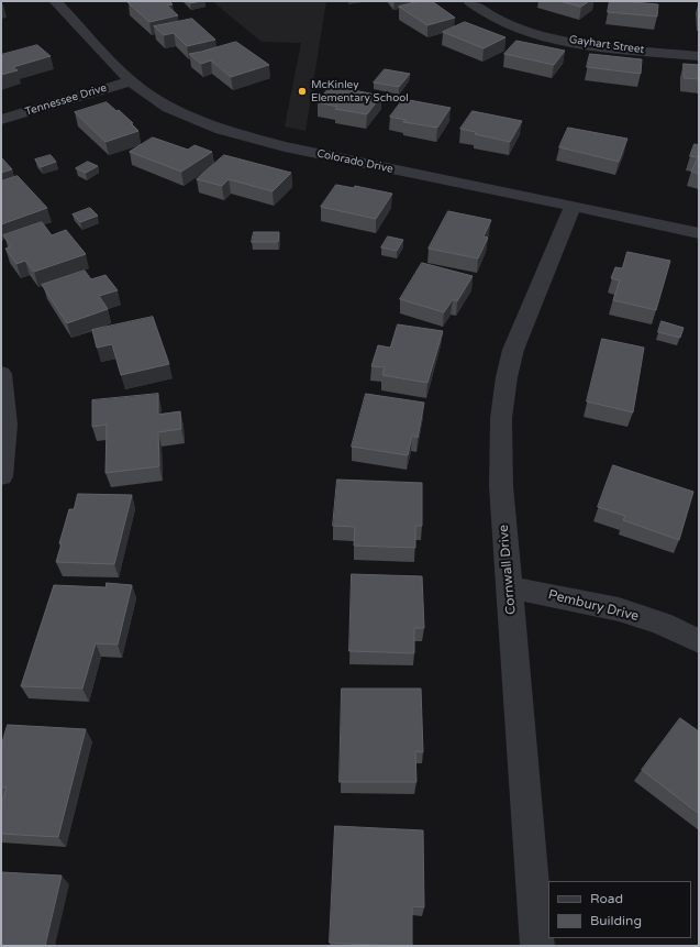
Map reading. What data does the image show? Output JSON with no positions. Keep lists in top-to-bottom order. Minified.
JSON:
{"streets":{"street":["Gayhart Street","Tennessee Drive","Colorado Drive","Cornwall Drive","Pembury Drive"]},"crossings":[["Tennessee Drive","Colorado Drive"],["Colorado Drive","Cornwall Drive"],["Cornwall Drive","Pembury Drive"]],"places":["McKinley Elementary School"],"legend":["Road","Building"]}
